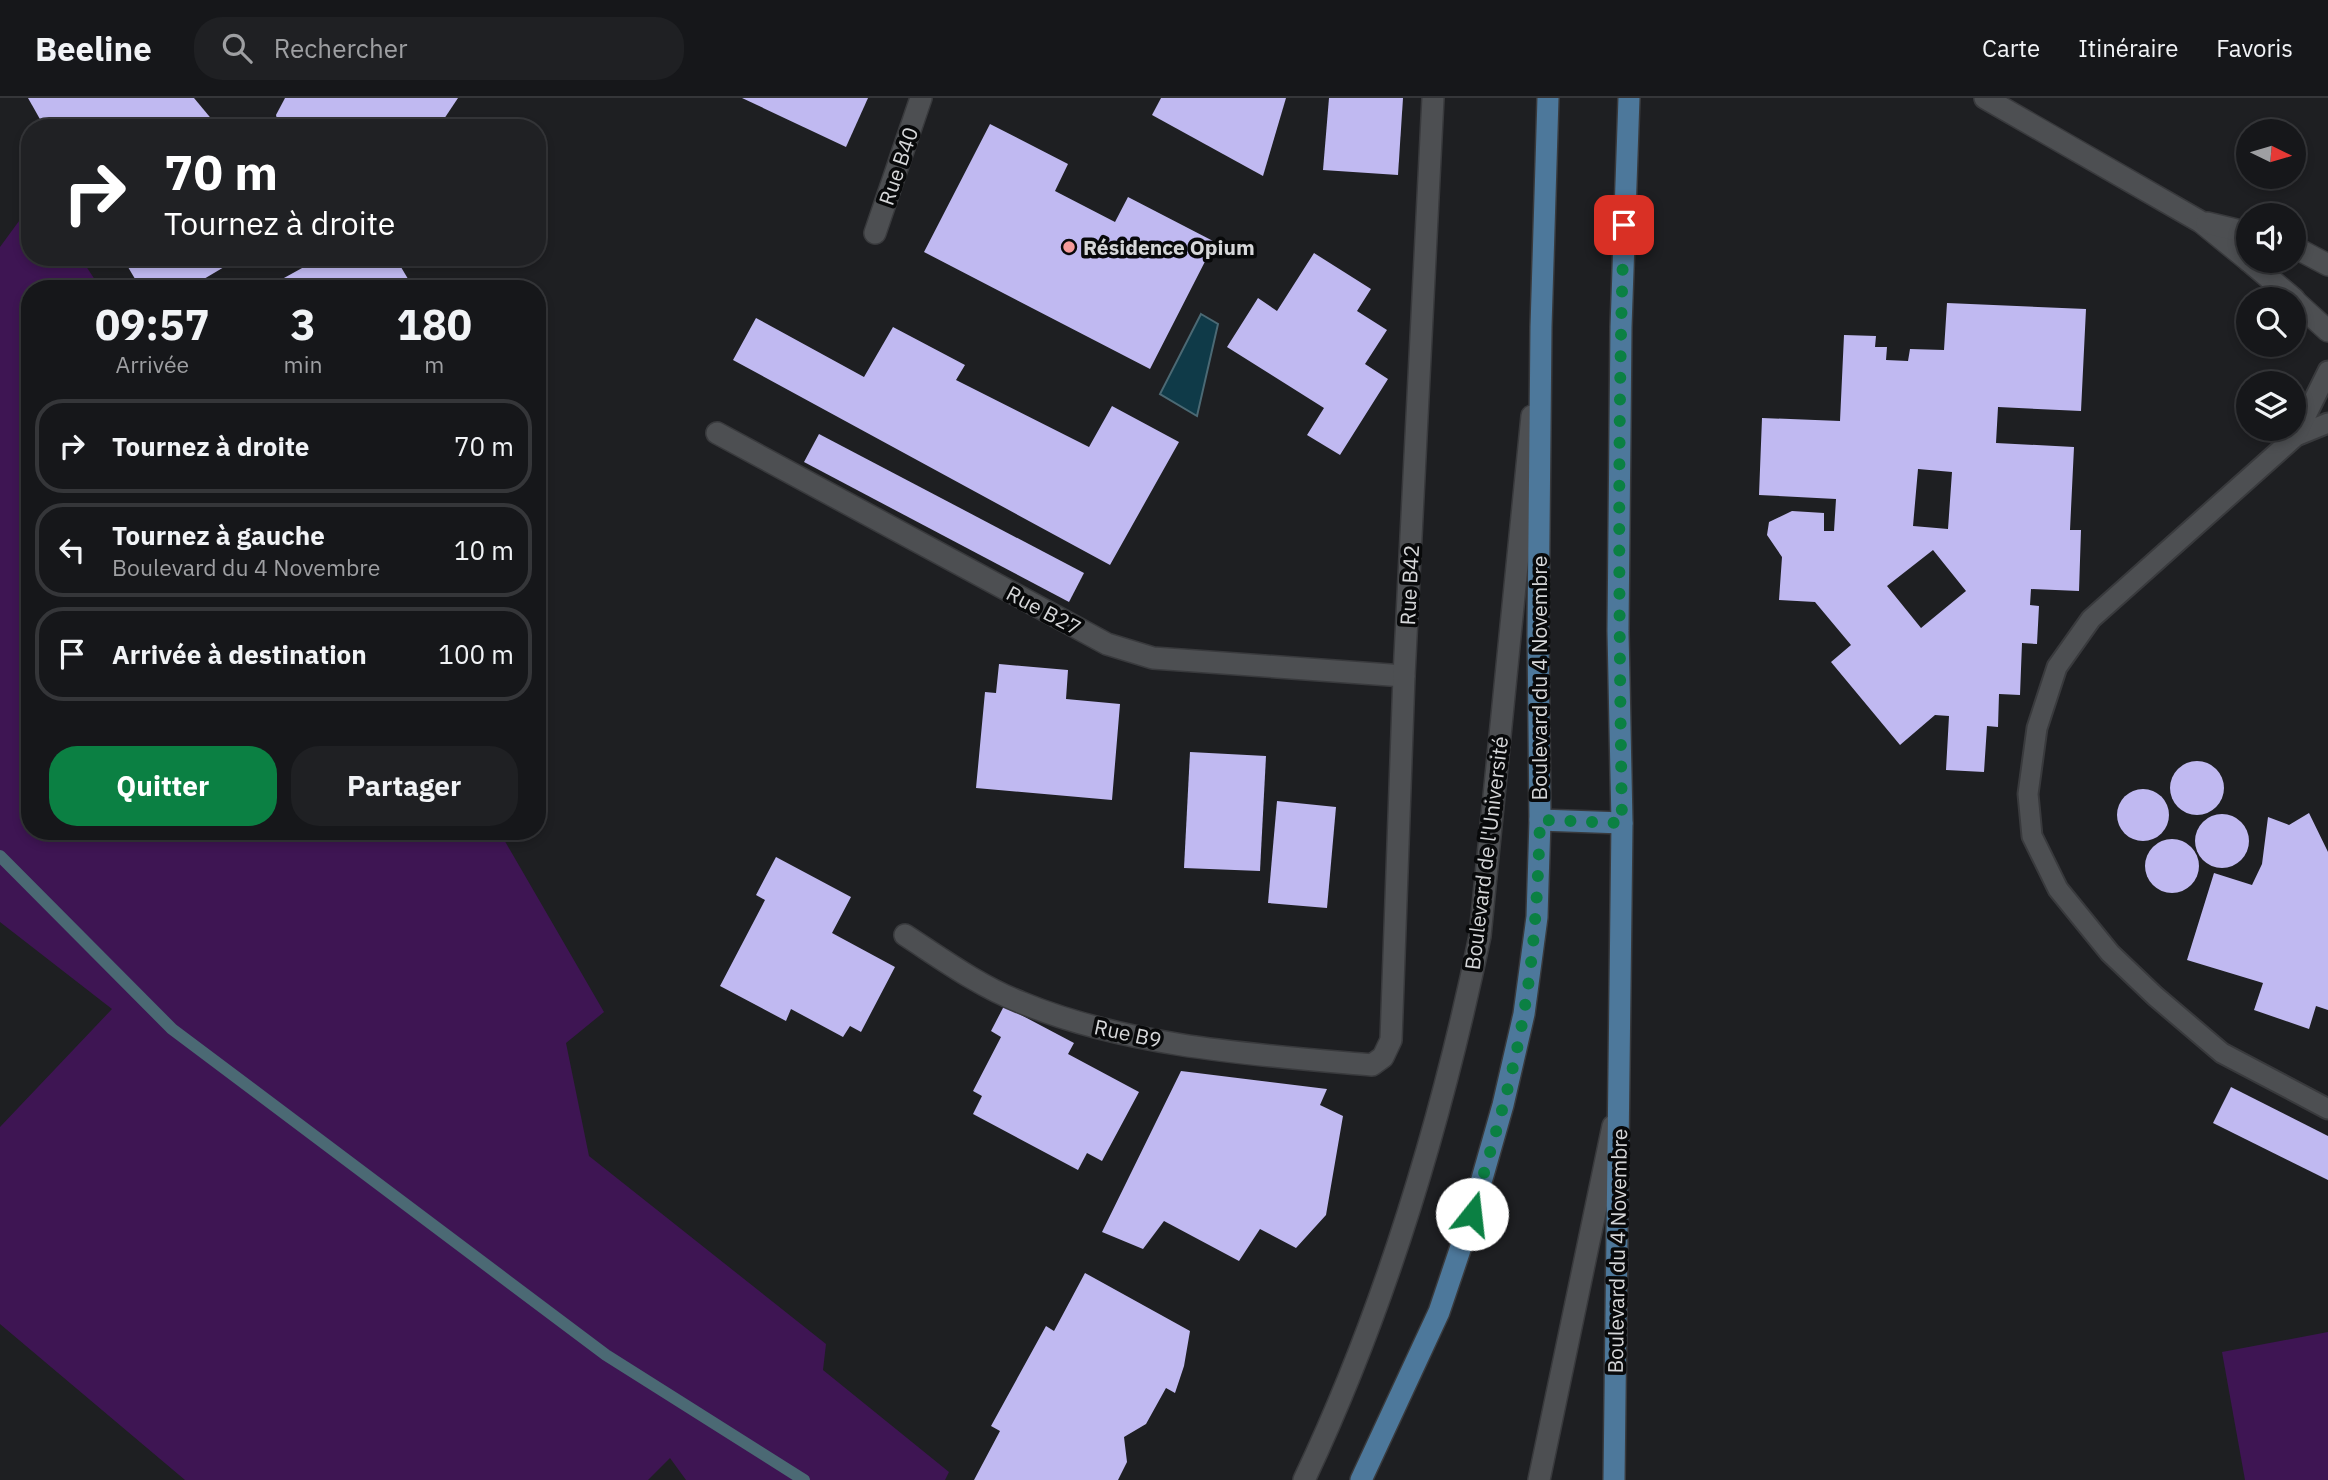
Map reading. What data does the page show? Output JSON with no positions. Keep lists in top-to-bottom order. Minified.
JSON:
{"streets":{"main road":["Boulevard du 4 Novembre"],"street":["Rue B40","Rue B42","Rue B27","Boulevard de l'Université","Rue B9"]},"crossings":[["Rue B42","Rue B27"],["Rue B42","Rue B9"],["Boulevard du 4 Novembre","Boulevard de l'Université"]],"places":["Résidence Opium"],"north":"right","page":{"header":"Beeline","search":"Rechercher","nav":["Carte","Itinéraire","Favoris"],"turn":["70 m","Tournez à droite"],"eta":["09:57","Arrivée","3","min","180","m"],"list":[{"name":"Tournez à droite","value":"70 m"},{"name":"Tournez à gauche","note":"Boulevard du 4 Novembre","value":"10 m"},{"name":"Arrivée à destination","value":"100 m"}],"buttons":["Quitter","Partager"]}}
